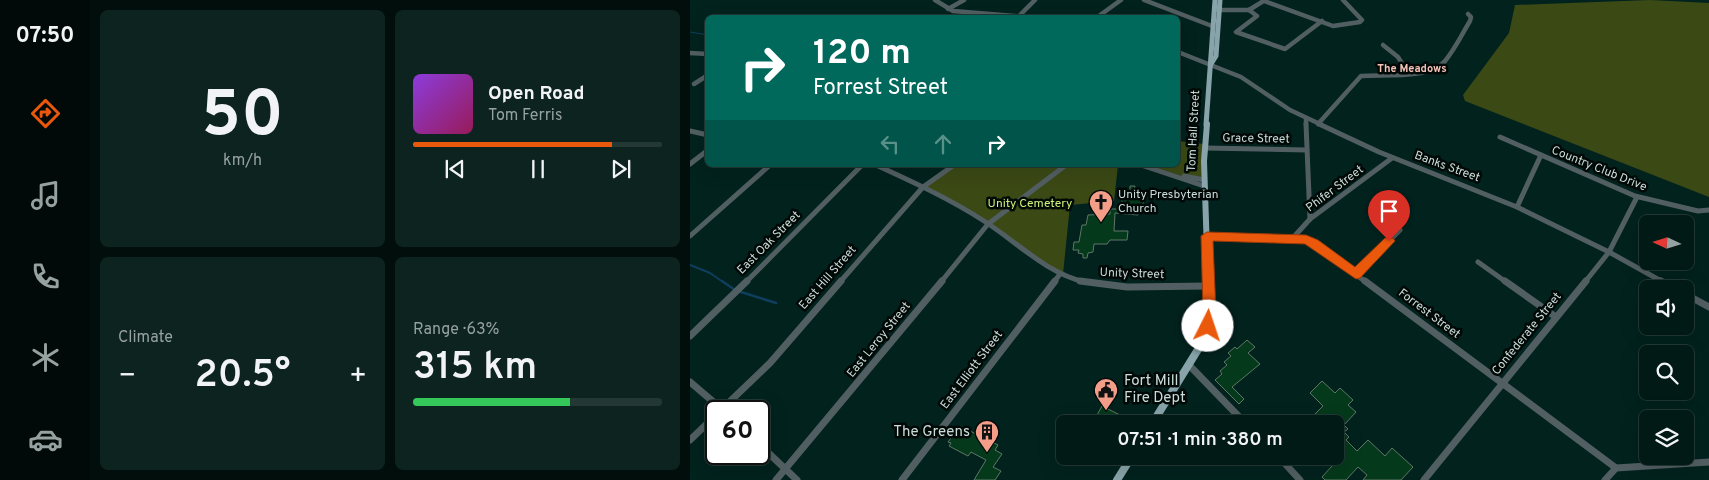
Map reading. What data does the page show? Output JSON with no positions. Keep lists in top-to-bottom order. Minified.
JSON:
{"streets":{"main road":["Tom Hall Street"],"street":["Grace Street","Banks Street","Country Club Drive","Phifer Street","East Oak Street","Unity Street","East Hill Street","Forrest Street","Confederate Street","East Leroy Street","East Elliott Street"]},"crossings":[["Tom Hall Street","Grace Street"],["Tom Hall Street","Banks Street"],["Tom Hall Street","Unity Street"],["Tom Hall Street","Forrest Street"],["Banks Street","Phifer Street"],["Banks Street","Confederate Street"],["Country Club Drive","Confederate Street"],["Phifer Street","Forrest Street"],["Unity Street","East Hill Street"],["Unity Street","East Leroy Street"],["Unity Street","East Elliott Street"],["Forrest Street","Confederate Street"]],"districts":["The Meadows"],"parks":["Unity Cemetery"],"places":{"church":["Unity Presbyterian Church"],"public building":["Fort Mill Fire Dept"],"building":["The Greens"]},"north":"left","page":{"tabs":"07:50","tile":[["50","km/h"],"Climate",["Range · 63%","315 km"]],"turn":["120 m","Forrest Street"],"song":["Open Road","Tom Ferris"],"heat":["−","20.5°","+"],"limit":"60","trip":"07:51 · 1 min · 380 m"}}
